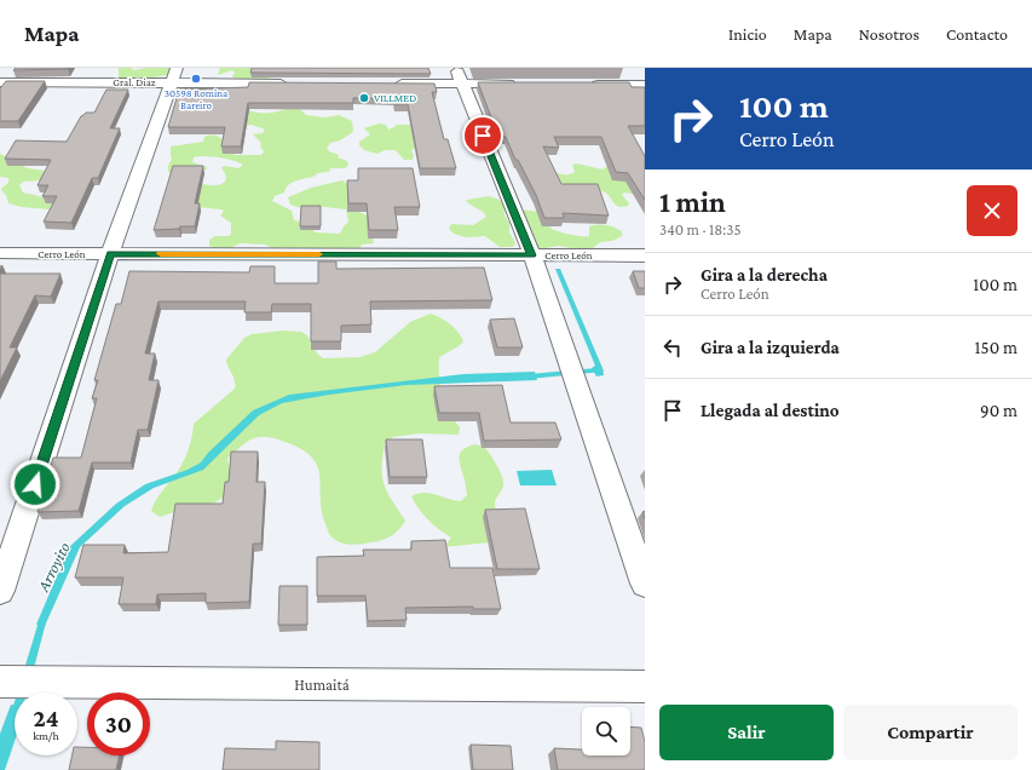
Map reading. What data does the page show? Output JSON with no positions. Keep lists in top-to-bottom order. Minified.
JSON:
{"streets":{"street":["Gral. Diaz","Cerro León","Humaitá"]},"water":["Arroyito"],"places":["30598 Romina Bareiro","VILLMED"],"page":{"header":"Mapa","nav":["Inicio","Mapa","Nosotros","Contacto"],"turn":["100 m","Cerro León"],"heading":["1 min","340 m · 18:35"],"list":[{"name":"Gira a la derecha","note":"Cerro León","value":"100 m"},{"name":"Gira a la izquierda","value":"150 m"},{"name":"Llegada al destino","value":"90 m"}],"speed":"24 km/h","limit":"30","buttons":["Salir","Compartir"]}}
